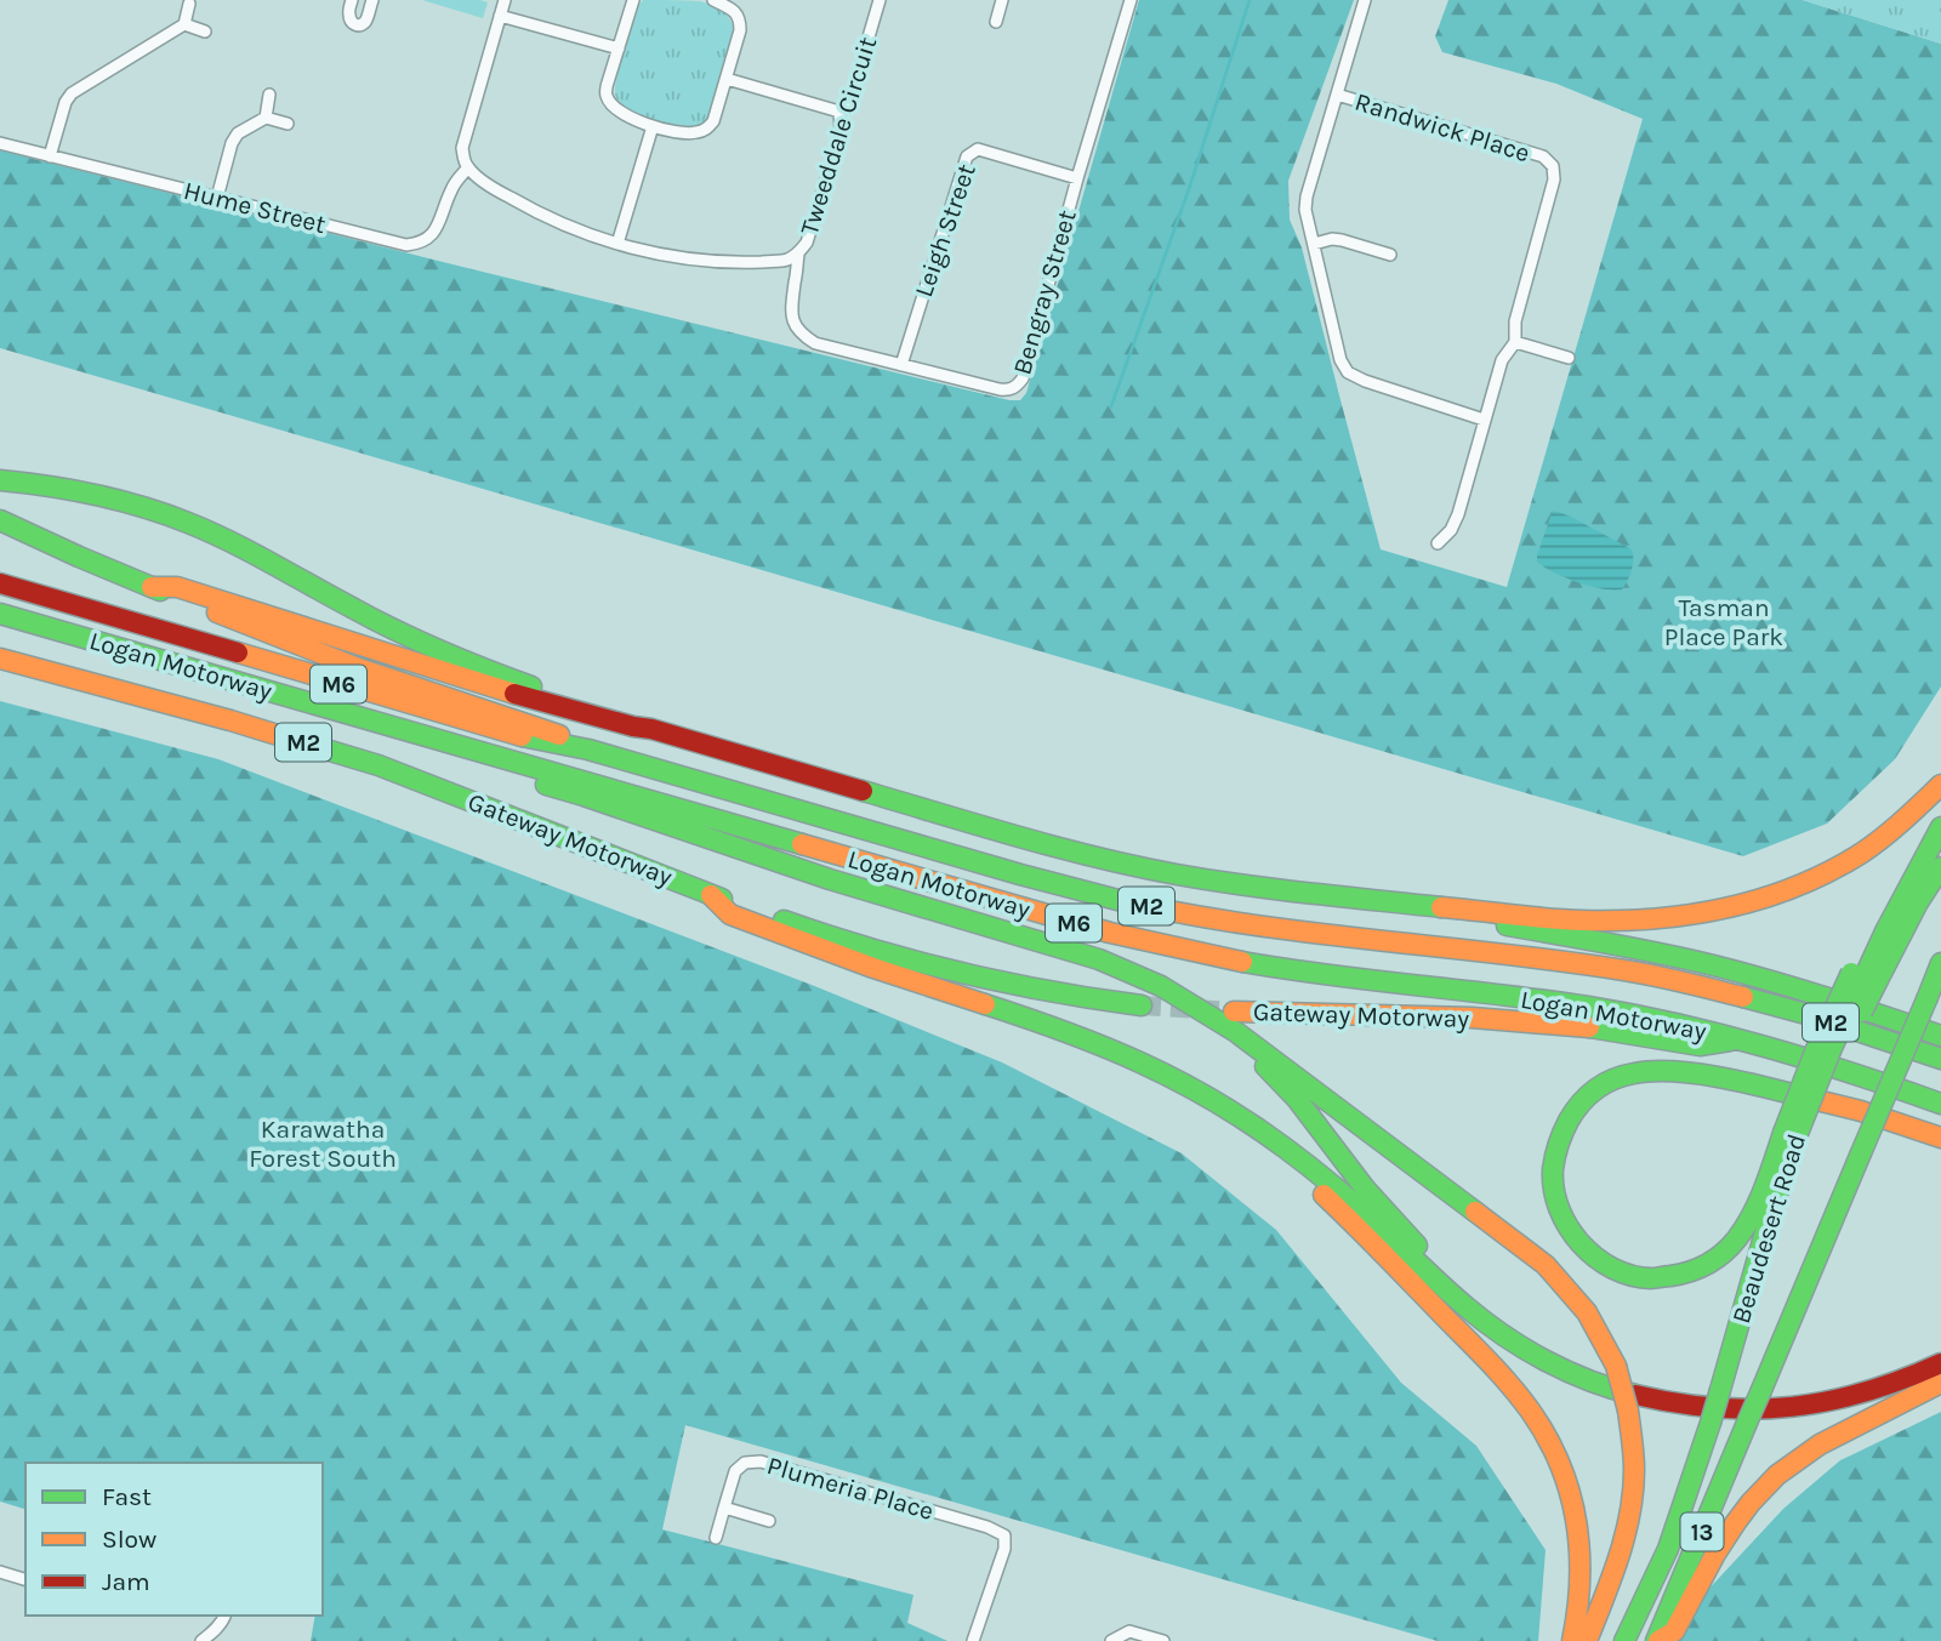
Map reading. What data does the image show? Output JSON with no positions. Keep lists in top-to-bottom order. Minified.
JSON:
{"streets":{"highway":["Logan Motorway","M6","M2","Gateway Motorway","Beaudesert Road","13"],"street":["Randwick Place","Tweeddale Circuit","Hume Street","Leigh Street","Bengray Street","Plumeria Place"]},"crossings":[["Tweeddale Circuit","Hume Street"],["Tweeddale Circuit","Bengray Street"],["Leigh Street","Bengray Street"],["Logan Motorway","M2"],["Logan Motorway","Gateway Motorway"]],"parks":["Tasman Place Park","Karawatha Forest South"],"legend":["Fast","Slow","Jam"]}
